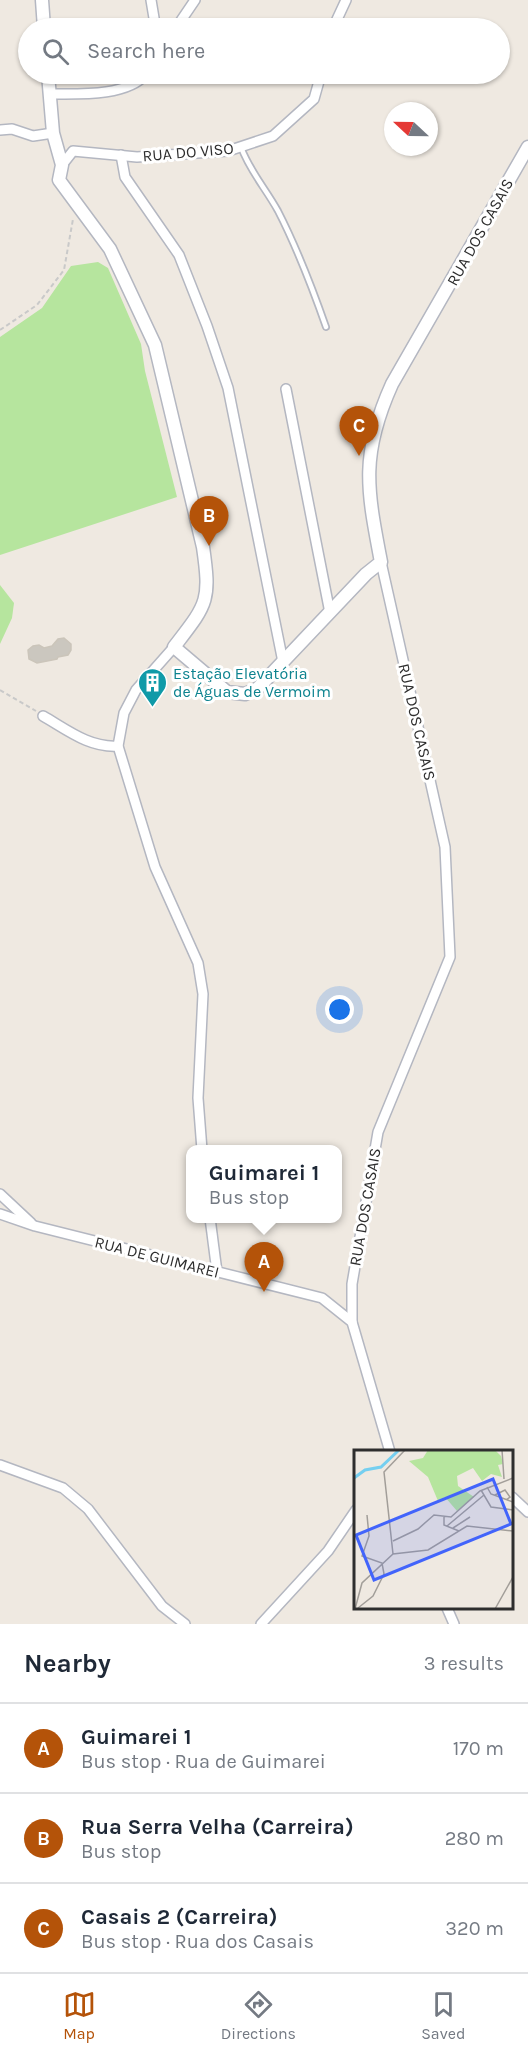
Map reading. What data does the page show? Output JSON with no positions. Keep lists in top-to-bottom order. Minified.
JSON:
{"streets":{"street":["RUA DO VISO","RUA DOS CASAIS","RUA DE GUIMAREI"]},"crossings":[["RUA DOS CASAIS","RUA DE GUIMAREI"]],"places":{"building":["Estação Elevatória de Águas de Vermoim"]},"north":"left","page":{"search":"Search here","pins":["C","B","A"],"popup":["Guimarei 1","Bus stop"],"heading":["Nearby","3 results"],"list":[{"mark":"A","name":"Guimarei 1","note":"Bus stop · Rua de Guimarei","value":"170 m"},{"mark":"B","name":"Rua Serra Velha (Carreira)","note":"Bus stop","value":"280 m"},{"mark":"C","name":"Casais 2 (Carreira)","note":"Bus stop · Rua dos Casais","value":"320 m"}],"nav":["Map","Directions","Saved"]}}
